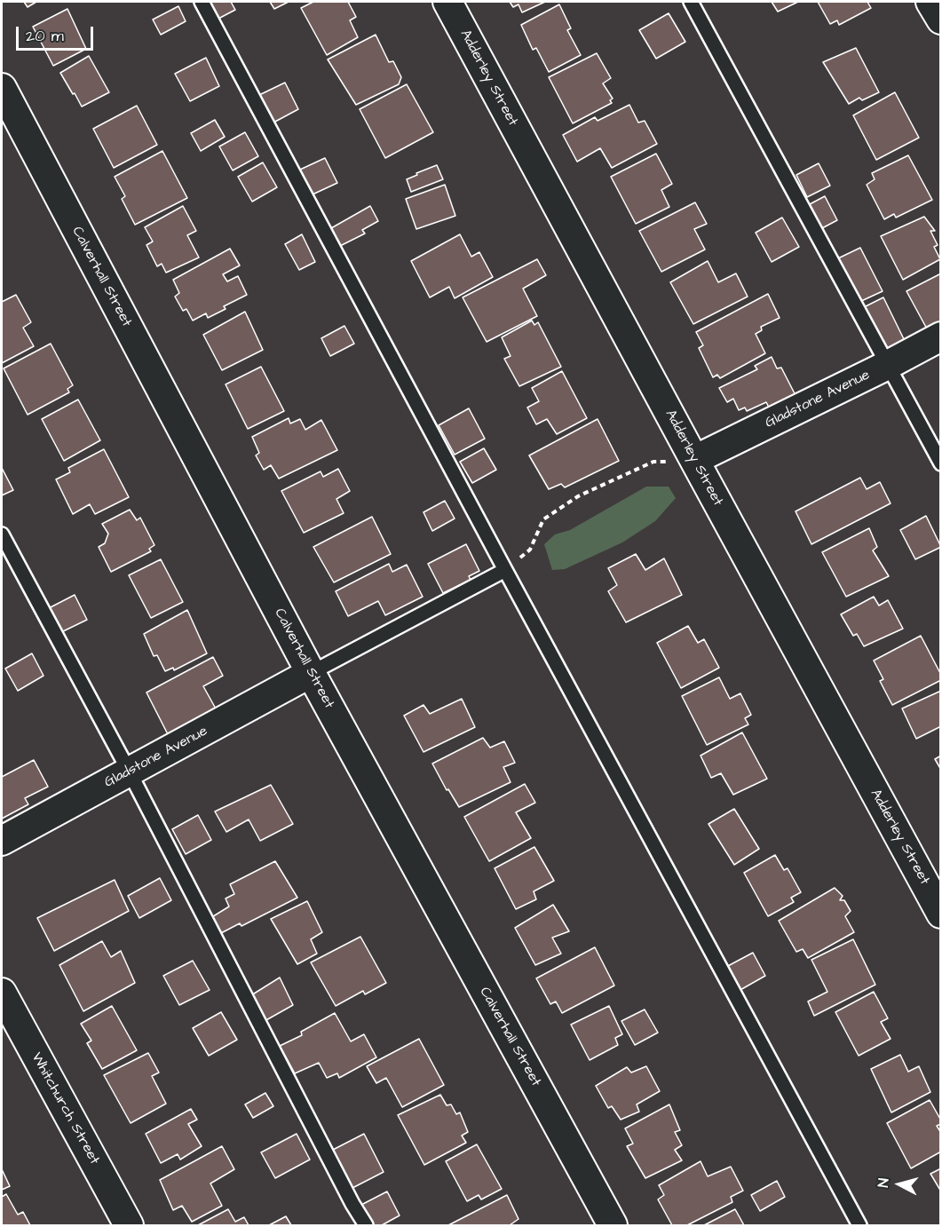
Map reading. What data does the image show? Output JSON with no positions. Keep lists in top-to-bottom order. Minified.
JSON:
{"streets":{"street":["Adderley Street","Calverhall Street","Gladstone Avenue","Whitchurch Street"]},"crossings":[["Adderley Street","Gladstone Avenue"],["Calverhall Street","Gladstone Avenue"]],"scale_bar":"20 m","north":"left"}
